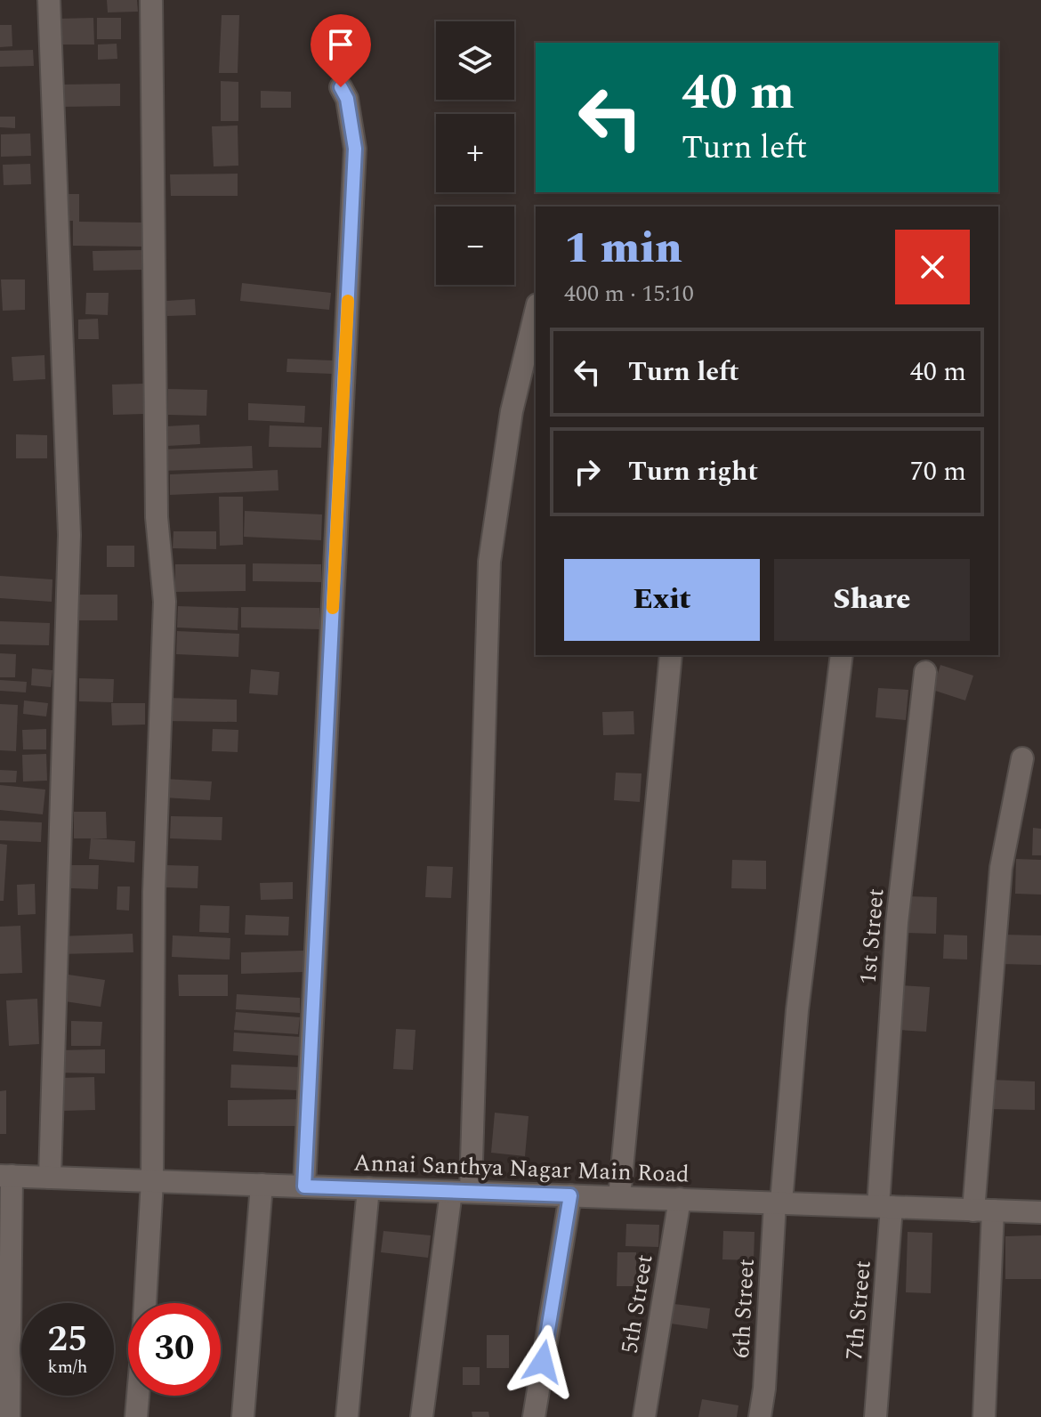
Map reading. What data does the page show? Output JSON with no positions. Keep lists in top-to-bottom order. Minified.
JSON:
{"streets":{"street":["1st Street","Annai Santhya Nagar Main Road","5th Street","6th Street","7th Street"]},"crossings":[["1st Street","Annai Santhya Nagar Main Road"],["1st Street","7th Street"],["Annai Santhya Nagar Main Road","5th Street"],["Annai Santhya Nagar Main Road","6th Street"],["Annai Santhya Nagar Main Road","7th Street"]],"page":{"map_buttons":["+","−"],"turn":["40 m","Turn left"],"heading":["1 min","400 m · 15:10"],"list":[{"name":"Turn left","value":"40 m"},{"name":"Turn right","value":"70 m"}],"buttons":["Exit","Share"],"speed":"25 km/h","limit":"30"}}
